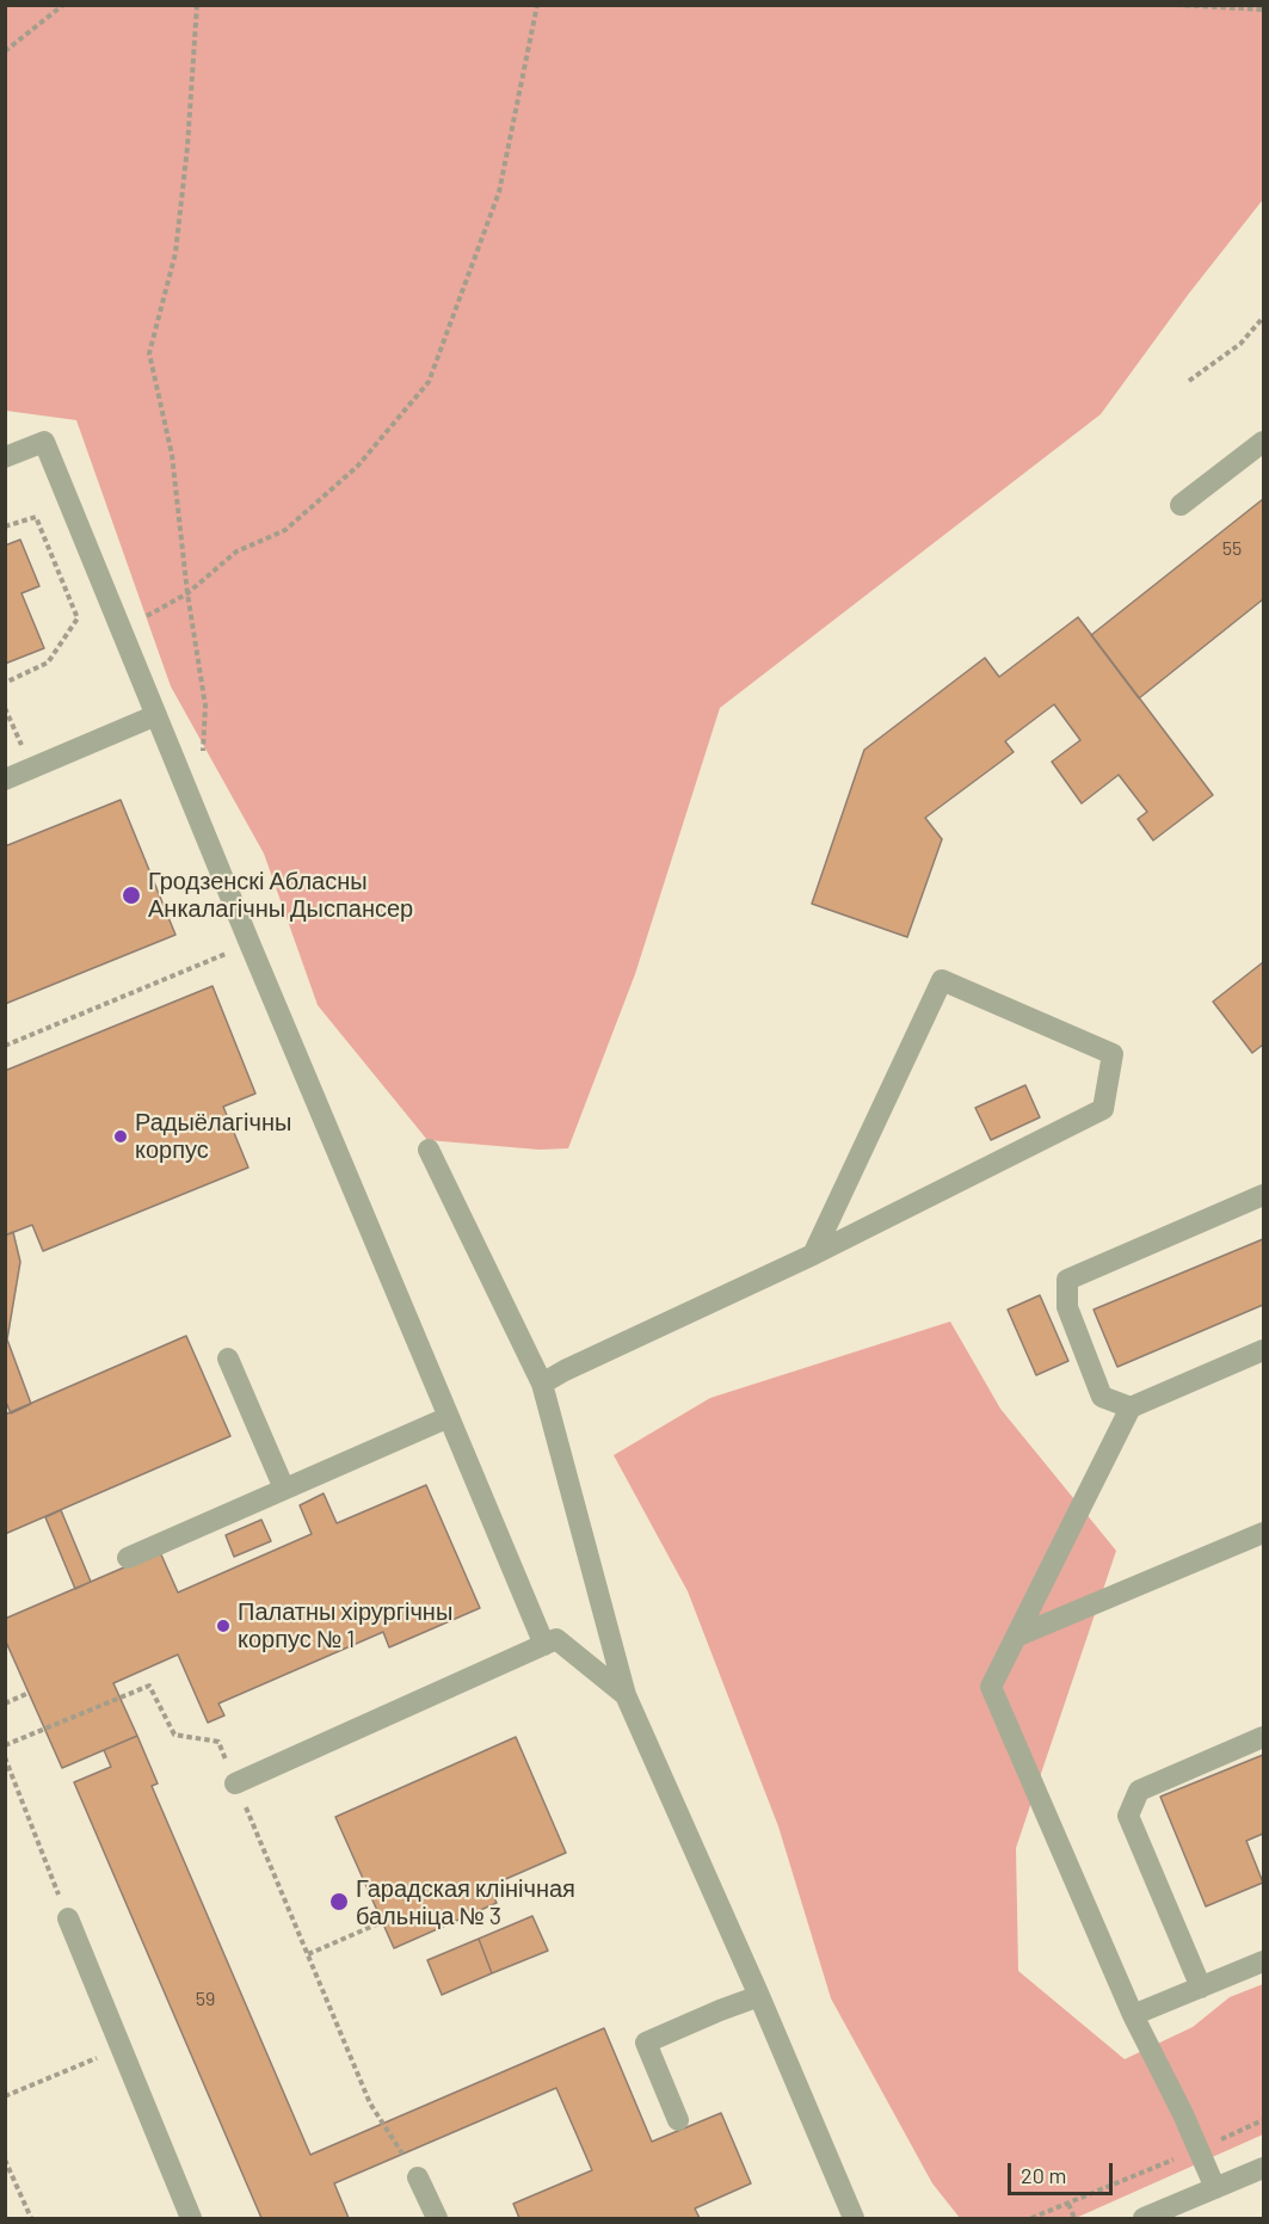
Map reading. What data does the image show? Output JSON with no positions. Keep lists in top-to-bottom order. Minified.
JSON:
{"places":["Гродзенскі Абласны Анкалагічны Дыспансер","Радыёлагічны корпус","Палатны хірургічны корпус № 1","Гарадская клінічная бальніца № 3"],"house_numbers":["55","59"],"scale_bar":"20 m"}
